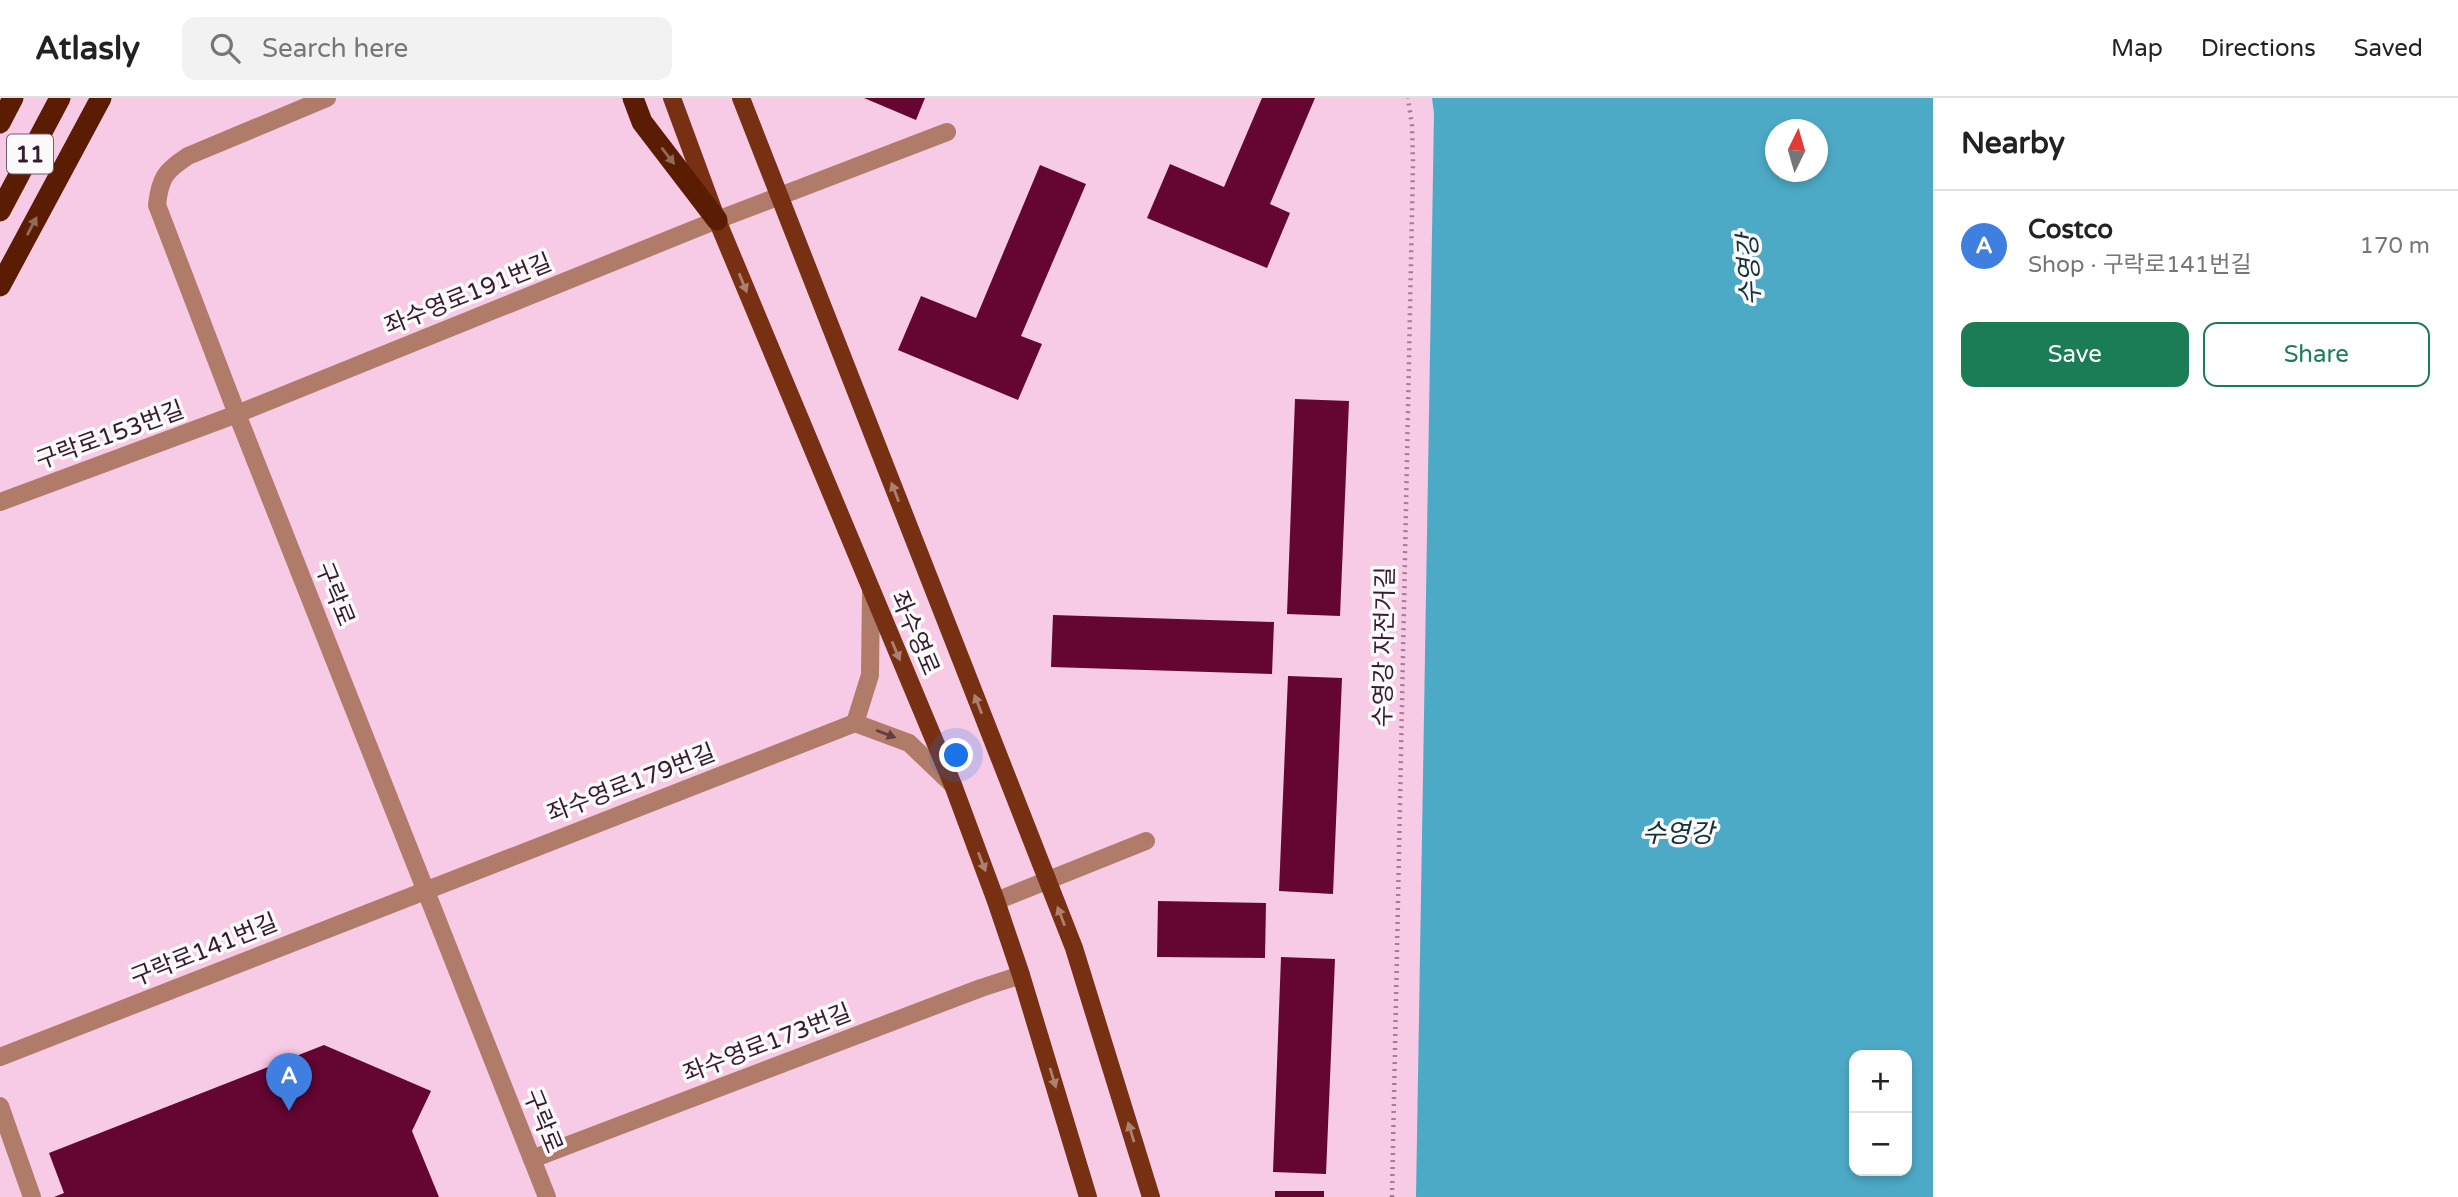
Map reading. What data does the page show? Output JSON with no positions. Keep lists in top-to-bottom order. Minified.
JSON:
{"streets":{"highway":["11"],"main road":["좌수영로"],"street":["좌수영로191번길","구락로153번길","구락로","좌수영로179번길","구락로141번길","좌수영로173번길"],"path":["수영강 자전거길"]},"crossings":[["좌수영로191번길","구락로153번길"],["좌수영로191번길","구락로"],["좌수영로191번길","좌수영로"],["구락로153번길","구락로"],["구락로","좌수영로179번길"],["구락로","구락로141번길"],["구락로","좌수영로173번길"],["좌수영로","좌수영로173번길"],["좌수영로179번길","구락로141번길"]],"water":["수영강"],"north":"top","page":{"header":"Atlasly","search":"Search here","nav":["Map","Directions","Saved"],"heading":"Nearby","list":[{"mark":"A","name":"Costco","note":"Shop · 구락로141번길","value":"170 m"}],"buttons":["Save","Share"],"map_buttons":["+","−"],"pins":"A"}}
